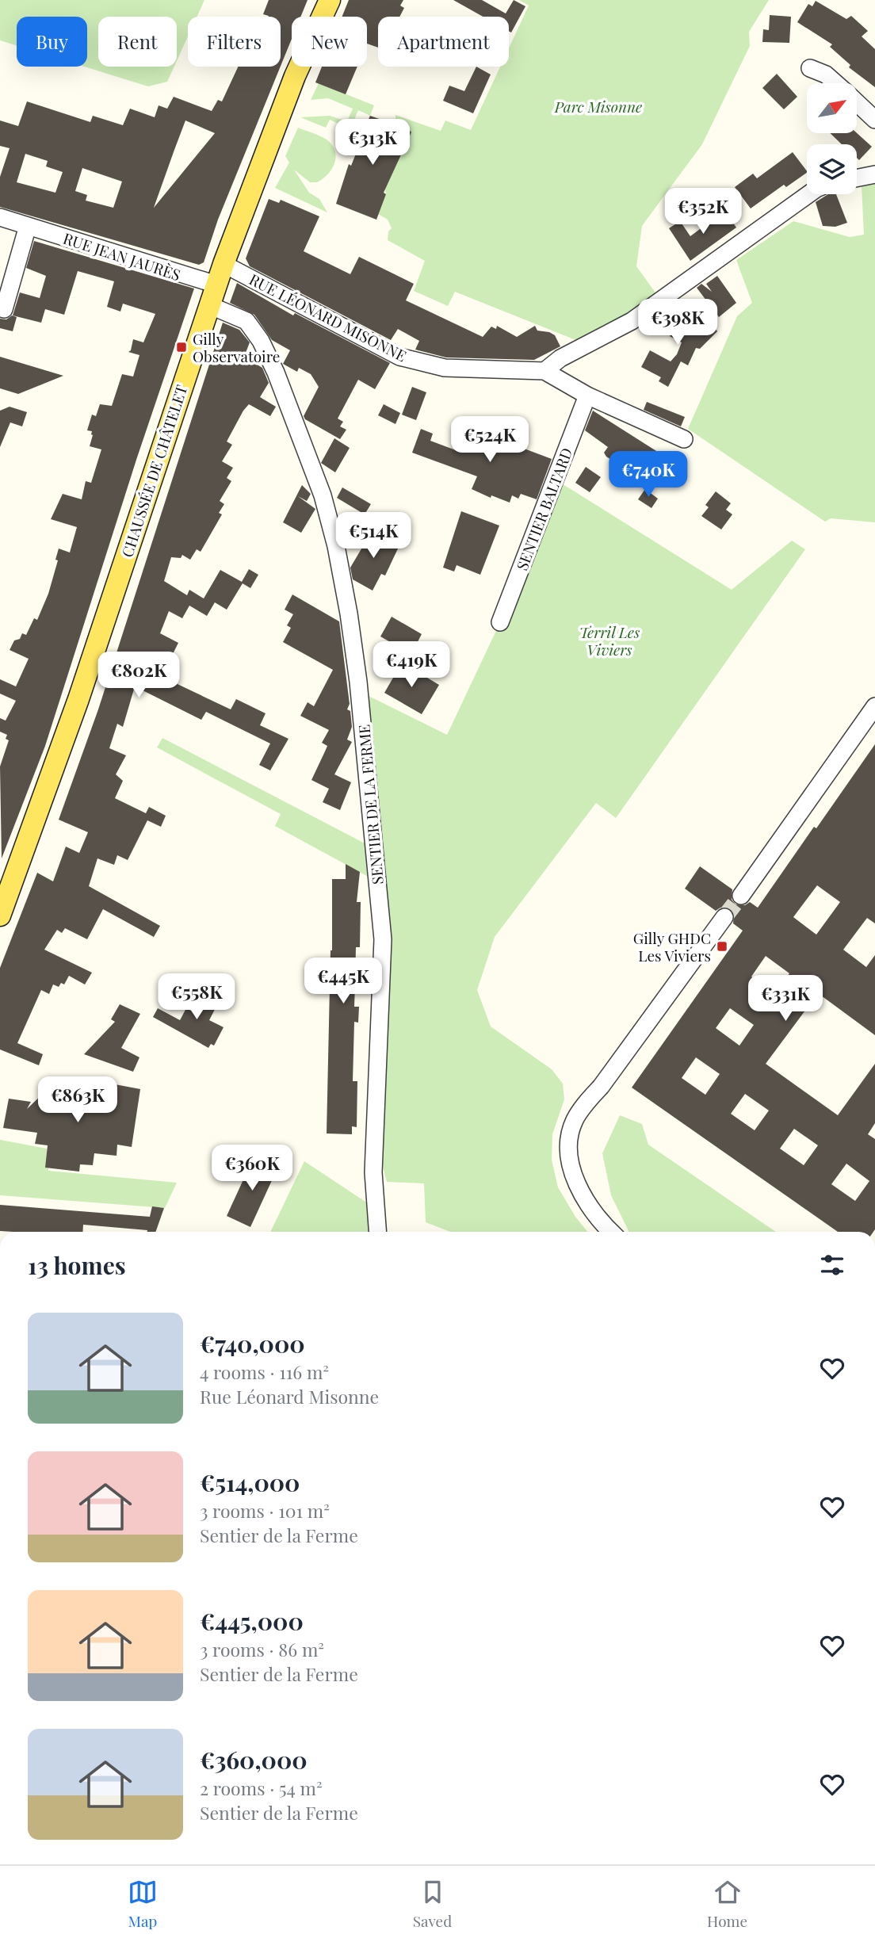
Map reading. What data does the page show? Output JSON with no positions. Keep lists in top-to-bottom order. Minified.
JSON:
{"streets":{"main road":["CHAUSSÉE DE CHÂTELET"],"street":["RUE JEAN JAURÈS","RUE LÉONARD MISONNE","SENTIER BALTARD","SENTIER DE LA FERME"]},"crossings":[["RUE JEAN JAURÈS","CHAUSSÉE DE CHÂTELET"],["RUE LÉONARD MISONNE","CHAUSSÉE DE CHÂTELET"],["RUE LÉONARD MISONNE","SENTIER BALTARD"],["CHAUSSÉE DE CHÂTELET","SENTIER DE LA FERME"]],"parks":["Parc Misonne","Terril Les Viviers"],"places":{"transit":["Gilly Observatoire","Gilly GHDC Les Viviers"]},"north":"top right","page":{"chip":["Buy","Rent","Filters","New","Apartment"],"price":["€313K","€352K","€398K","€524K","€740K","€514K","€419K","€802K","€445K","€558K","€331K","€863K","€360K"],"heading":"13 homes","list":[{"name":"€740,000","note":"4 rooms · 116 m² · Rue Léonard Misonne"},{"name":"€514,000","note":"3 rooms · 101 m² · Sentier de la Ferme"},{"name":"€445,000","note":"3 rooms · 86 m² · Sentier de la Ferme"},{"name":"€360,000","note":"2 rooms · 54 m² · Sentier de la Ferme"}],"tabs":["Map","Saved","Home"]}}
